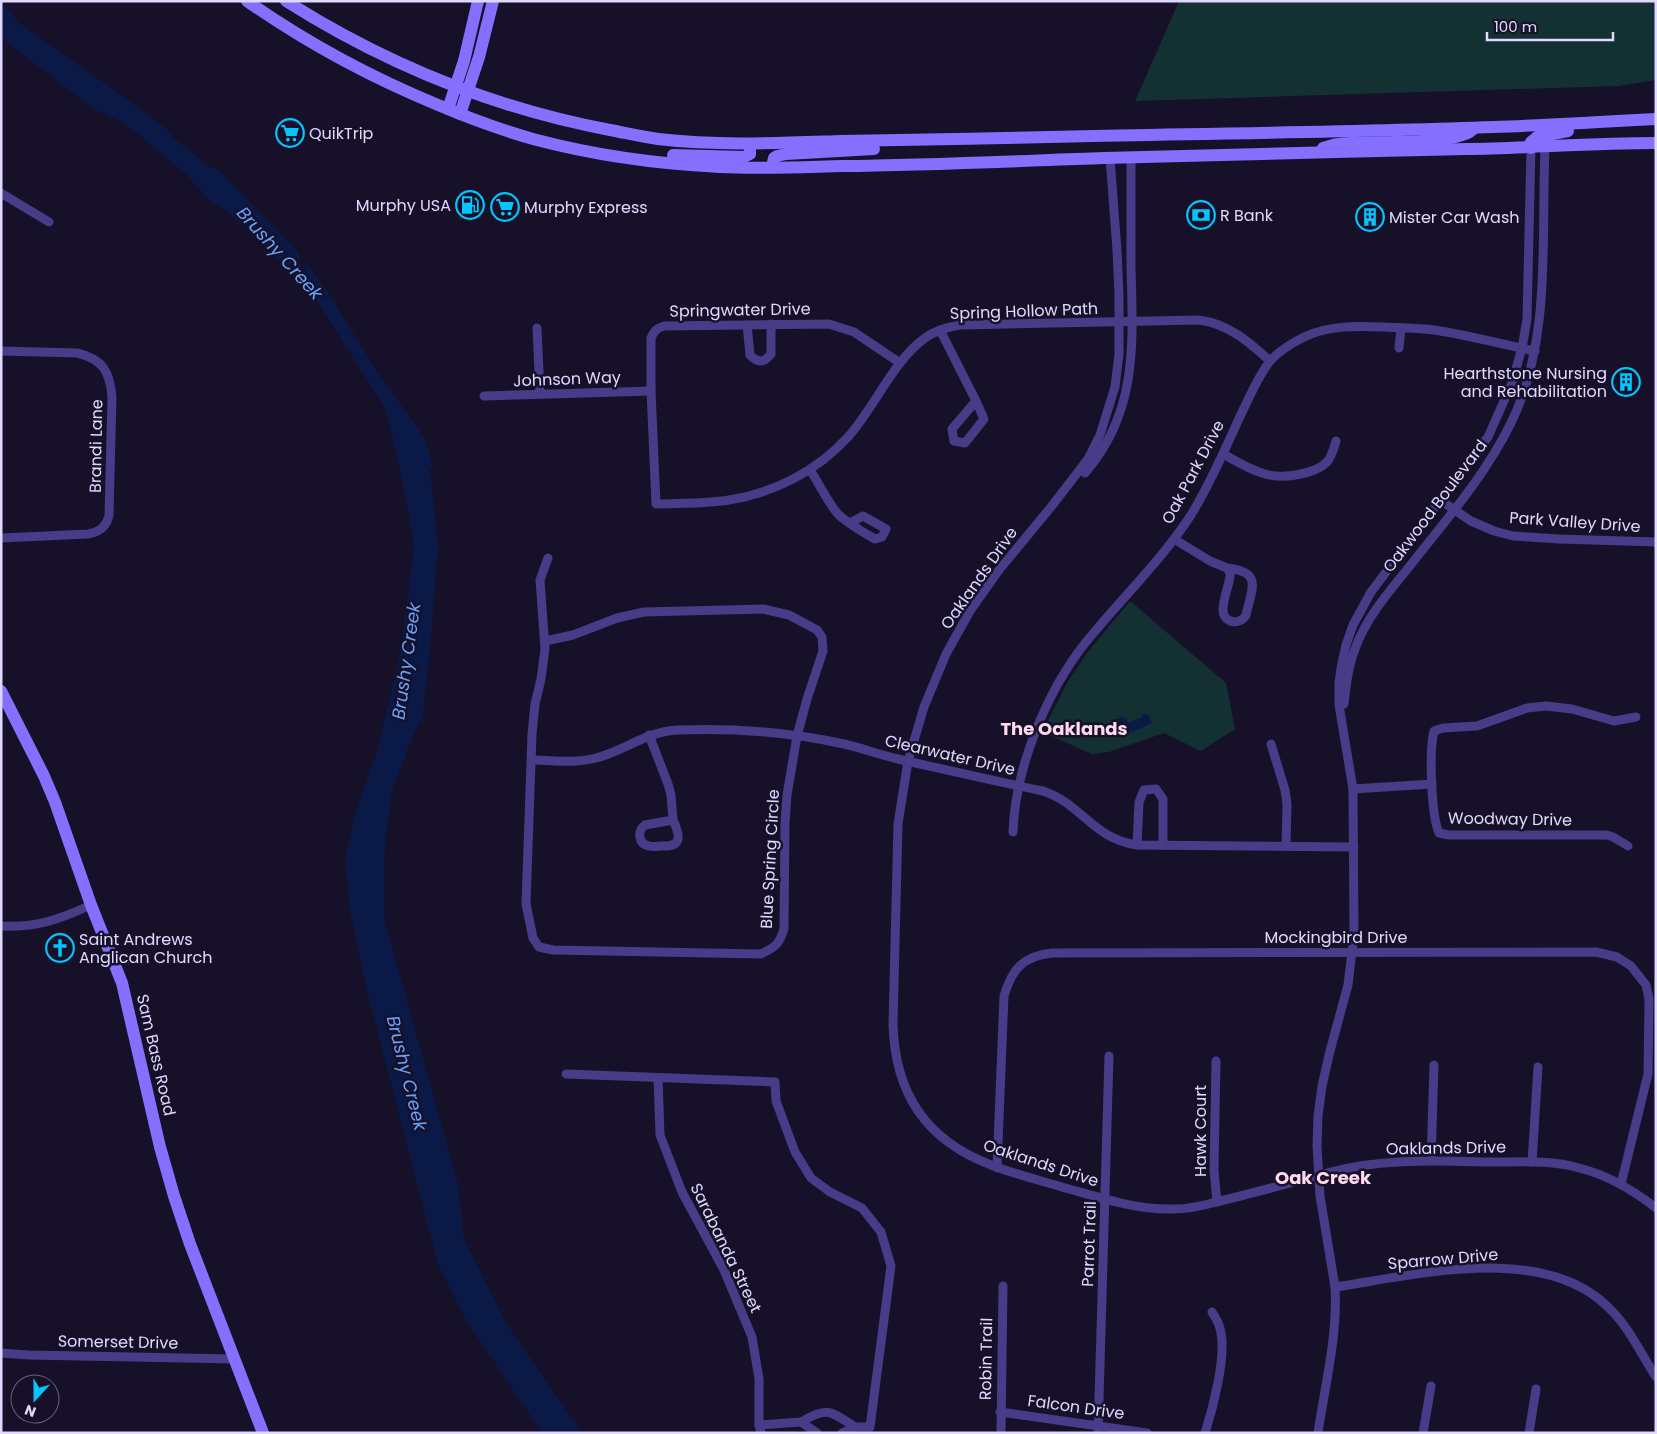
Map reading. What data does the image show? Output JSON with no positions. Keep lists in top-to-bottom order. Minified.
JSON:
{"streets":{"main road":["Sam Bass Road"],"street":["Springwater Drive","Spring Hollow Path","Johnson Way","Brandi Lane","Oak Park Drive","Oakwood Boulevard","Park Valley Drive","Oaklands Drive","Clearwater Drive","Woodway Drive","Blue Spring Circle","Mockingbird Drive","Hawk Court","Parrot Trail","Sarabanda Street","Sparrow Drive","Somerset Drive","Robin Trail","Falcon Drive"]},"crossings":[["Springwater Drive","Spring Hollow Path"],["Springwater Drive","Johnson Way"],["Spring Hollow Path","Oak Park Drive"],["Spring Hollow Path","Oaklands Drive"],["Oak Park Drive","Oakwood Boulevard"],["Oak Park Drive","Clearwater Drive"],["Oakwood Boulevard","Park Valley Drive"],["Oakwood Boulevard","Oaklands Drive"],["Oakwood Boulevard","Clearwater Drive"],["Oakwood Boulevard","Mockingbird Drive"],["Oakwood Boulevard","Sparrow Drive"],["Oaklands Drive","Clearwater Drive"],["Oaklands Drive","Mockingbird Drive"],["Oaklands Drive","Hawk Court"],["Oaklands Drive","Parrot Trail"],["Clearwater Drive","Blue Spring Circle"],["Sam Bass Road","Somerset Drive"],["Parrot Trail","Falcon Drive"],["Robin Trail","Falcon Drive"]],"districts":["The Oaklands","Oak Creek"],"water":["Brushy Creek"],"places":{"supermarket":["QuikTrip","Murphy Express"],"fuel station":["Murphy USA"],"bank":["R Bank"],"building":["Mister Car Wash","Hearthstone Nursing and Rehabilitation"],"church":["Saint Andrews Anglican Church"]},"scale_bar":"100 m","north":"bottom"}
